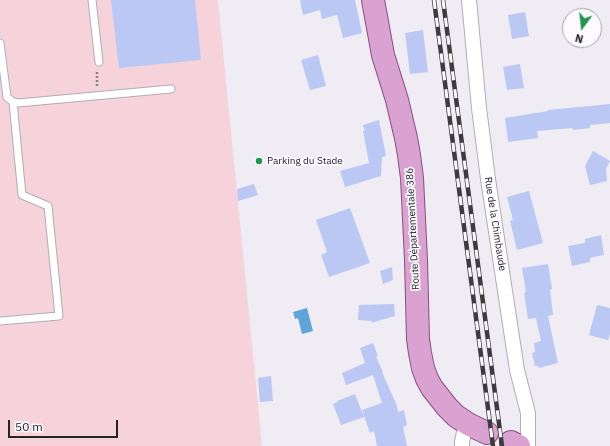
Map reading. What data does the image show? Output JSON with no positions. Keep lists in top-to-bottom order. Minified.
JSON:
{"streets":{"main road":["Route Départementale 386"],"street":["Rue de la Chimbaude"]},"places":["Parking du Stade"],"scale_bar":"50 m","north":"bottom"}
